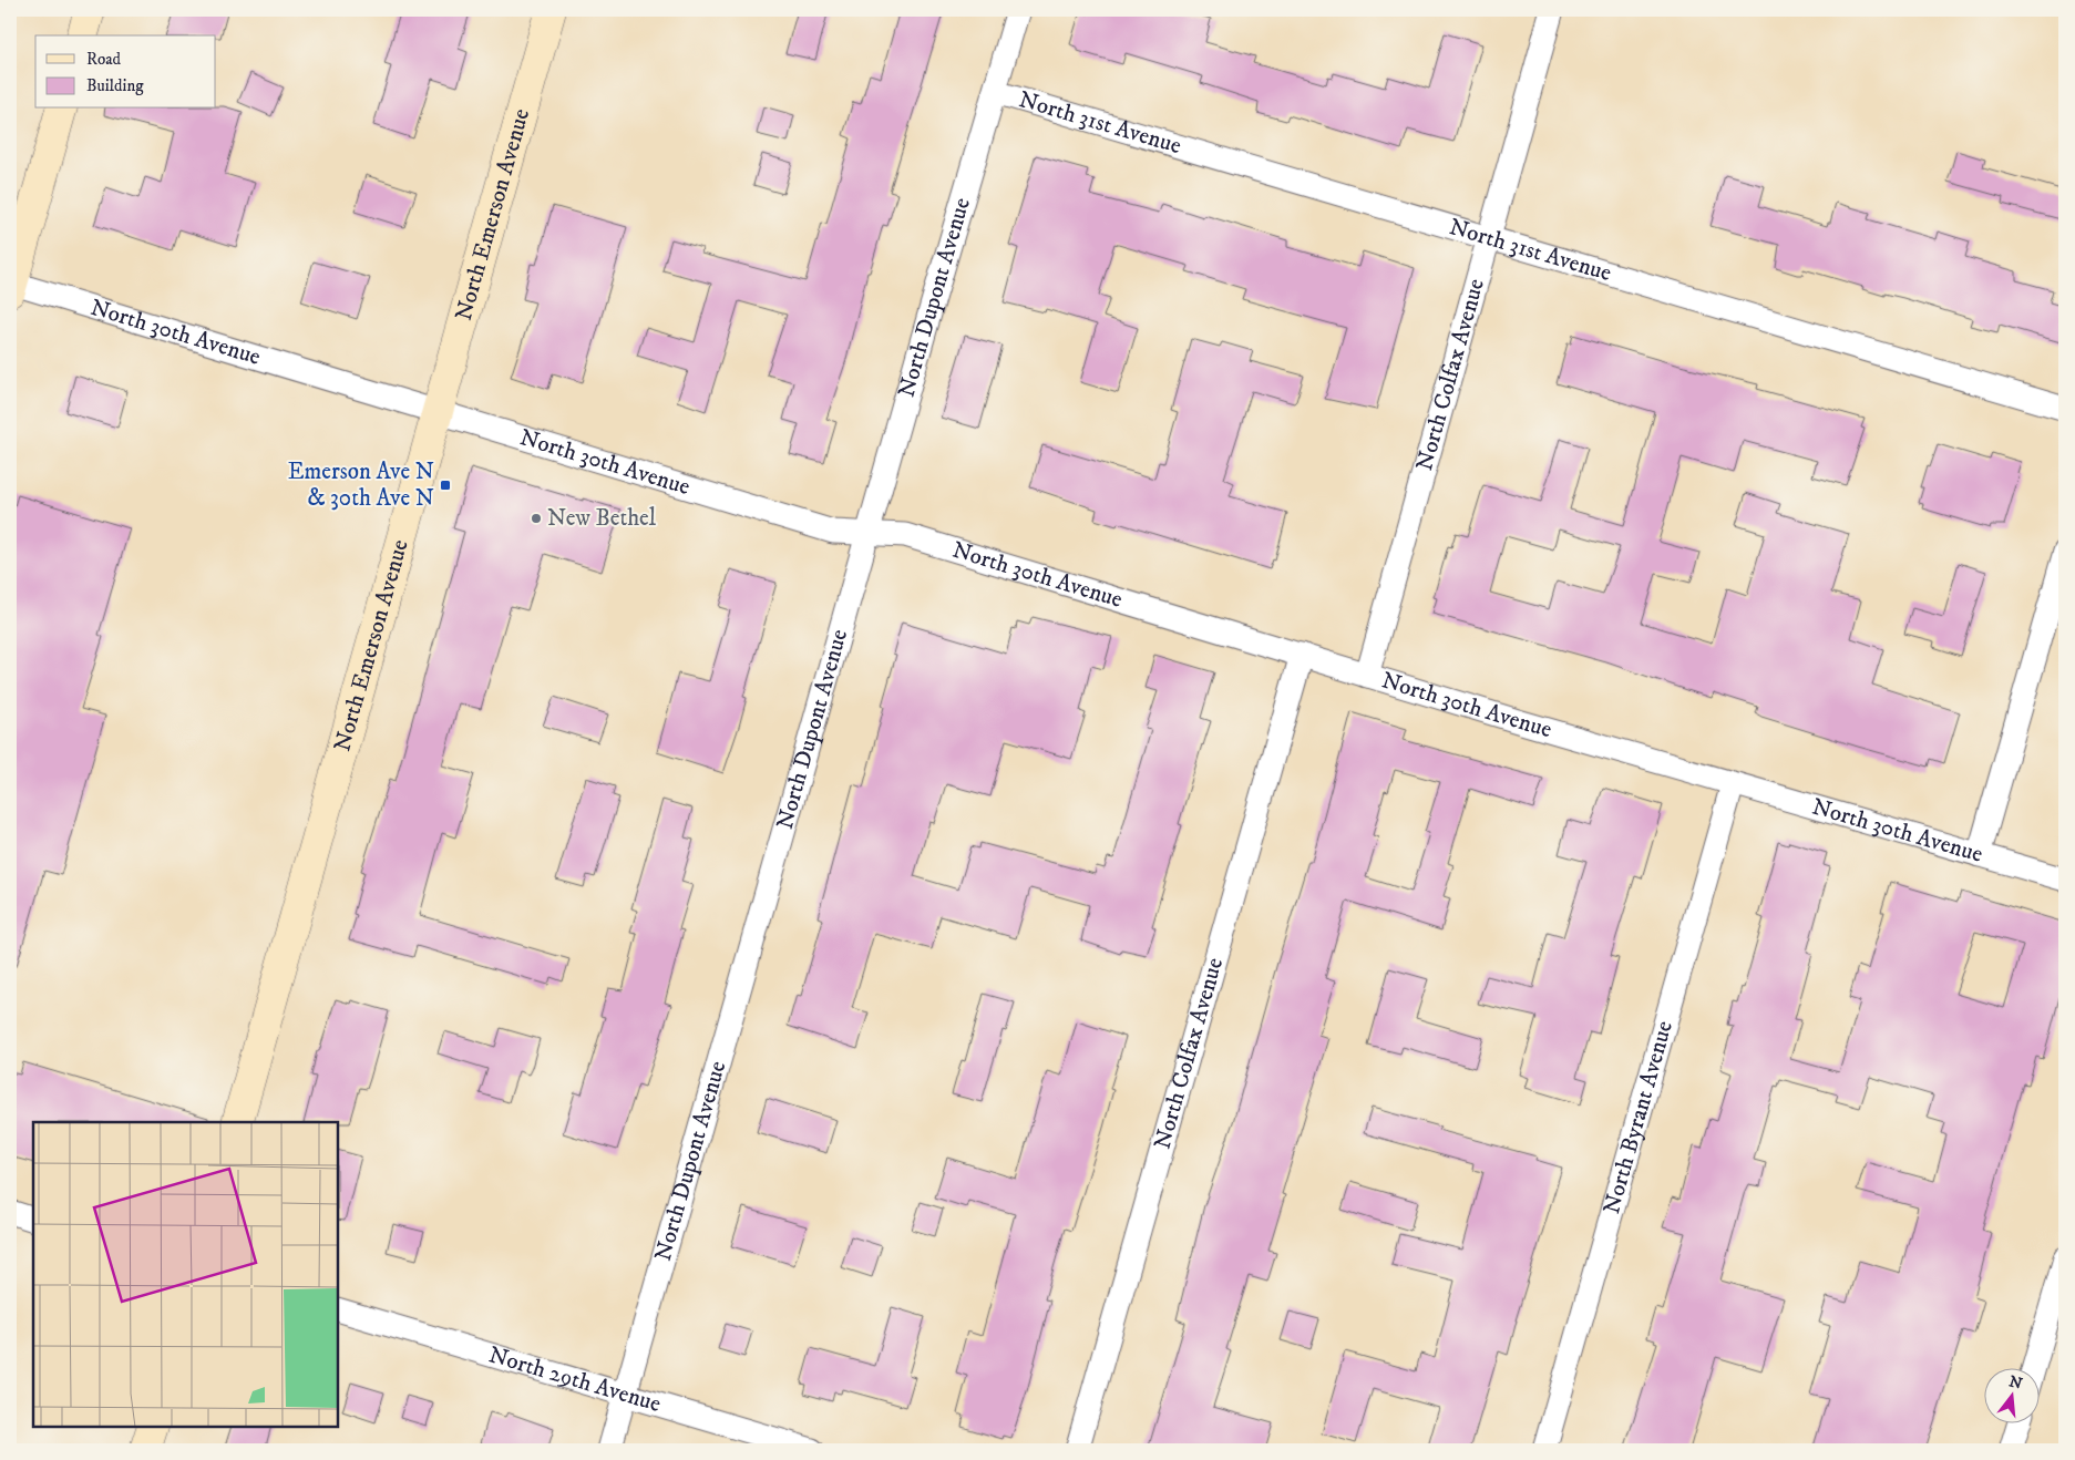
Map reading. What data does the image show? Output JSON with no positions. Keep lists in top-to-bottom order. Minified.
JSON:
{"streets":{"street":["North 31st Avenue","North Emerson Avenue","North Dupont Avenue","North 30th Avenue","North Colfax Avenue","North Byrant Avenue","North 29th Avenue"]},"crossings":[["North 31st Avenue","North Dupont Avenue"],["North 31st Avenue","North Colfax Avenue"],["North Emerson Avenue","North 30th Avenue"],["North Dupont Avenue","North 30th Avenue"],["North Dupont Avenue","North 29th Avenue"],["North 30th Avenue","North Colfax Avenue"],["North 30th Avenue","North Byrant Avenue"]],"places":{"transit":["Emerson Ave N & 30th Ave N"],"other":["New Bethel"]},"legend":["Road","Building"],"north":"top"}
